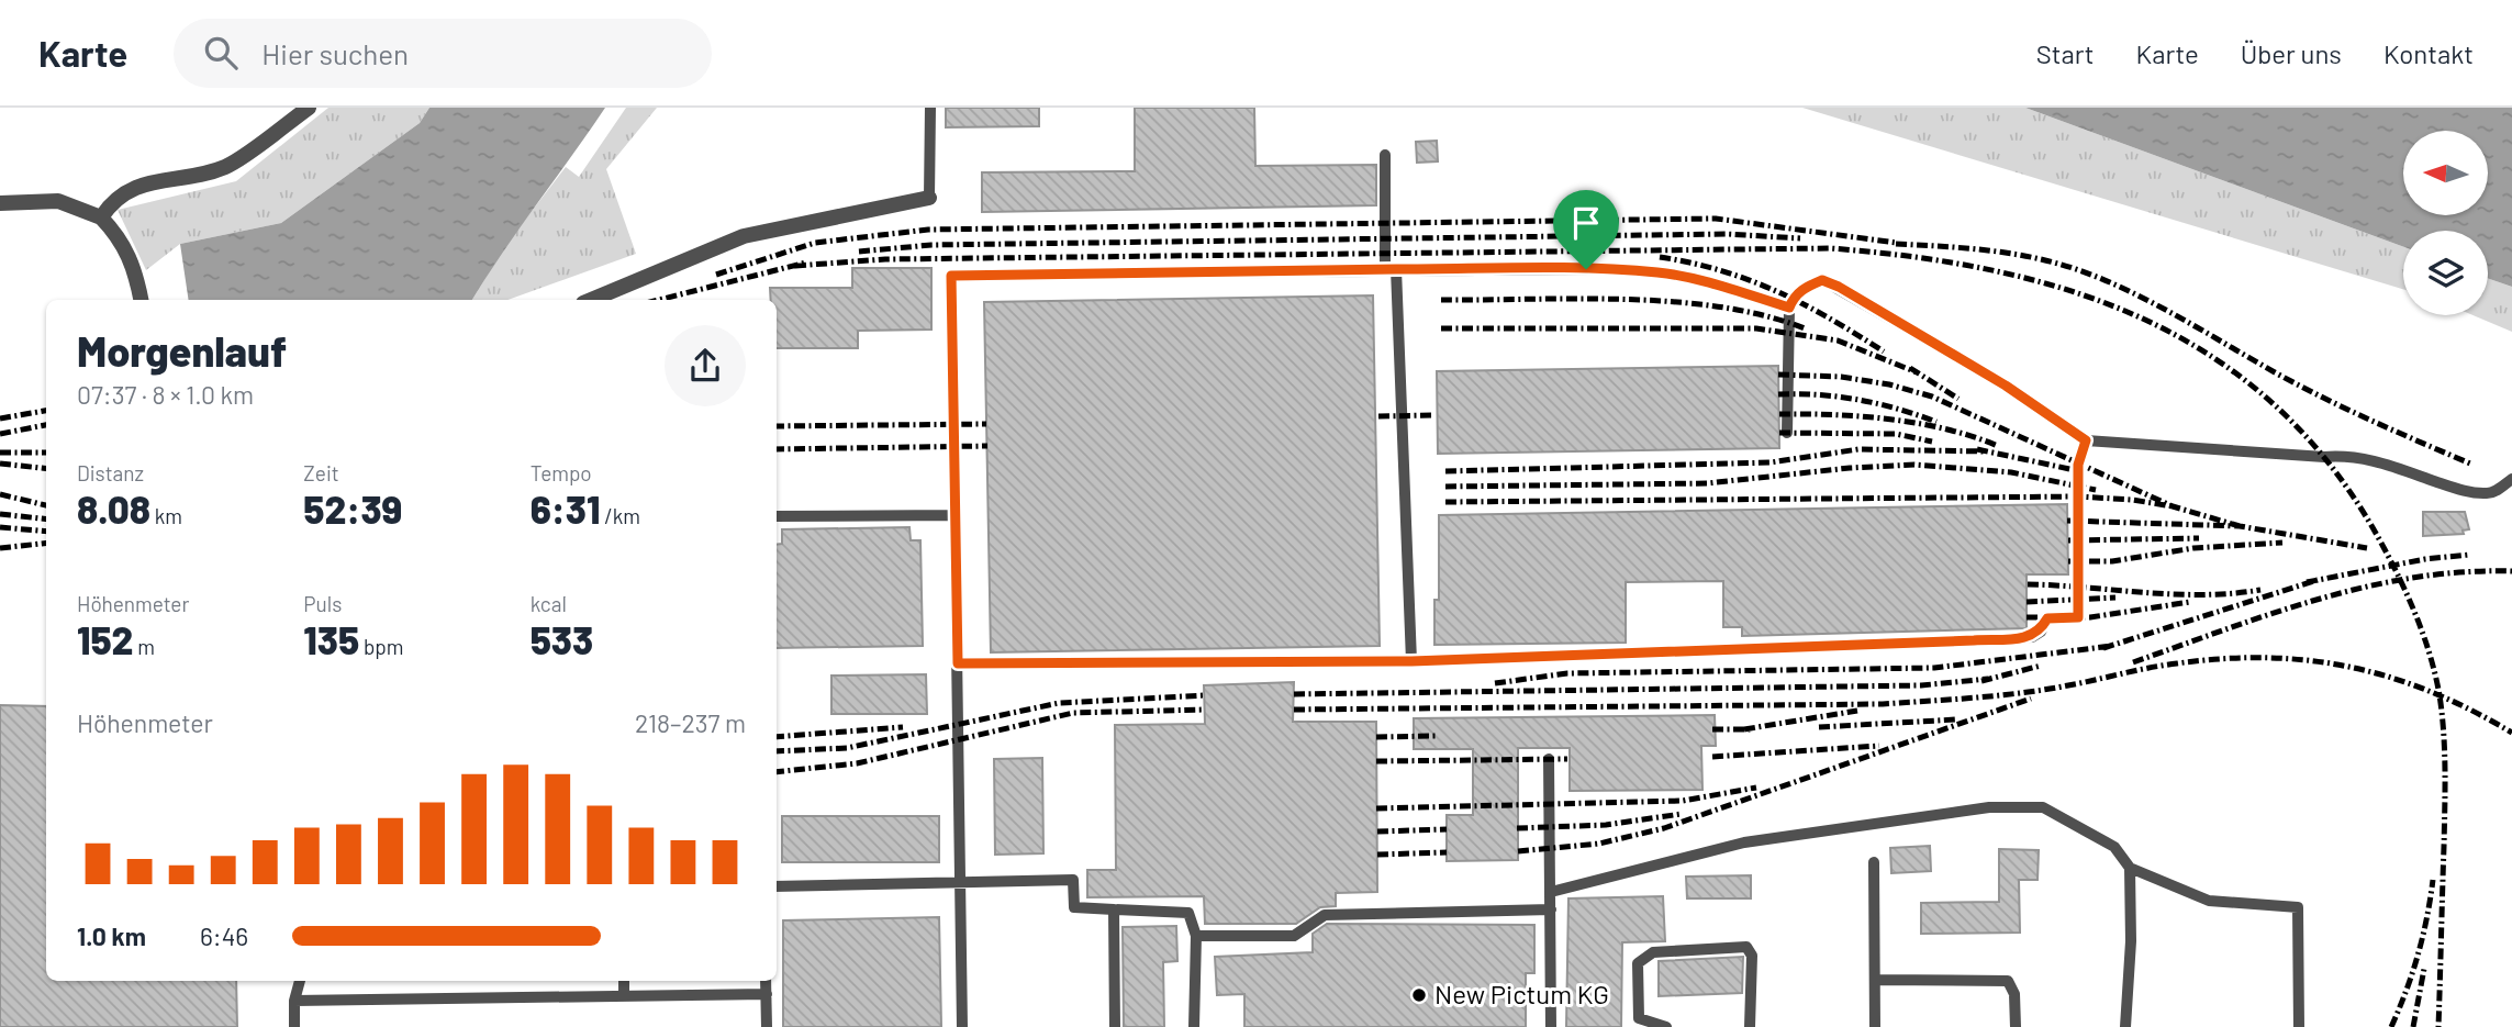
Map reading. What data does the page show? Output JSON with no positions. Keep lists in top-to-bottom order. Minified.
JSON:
{"places":["New Pictum KG"],"north":"left","page":{"header":"Karte","search":"Hier suchen","nav":["Start","Karte","Über uns","Kontakt"],"heading":["Morgenlauf","07:37 · 8 × 1.0 km"],"stats":[["Distanz","8.08 km"],["Zeit","52:39"],["Tempo","6:31 /km"],["Höhenmeter","152 m"],["Puls","135 bpm"],["kcal","533"]],"chart":["Höhenmeter","218–237 m"],"list":[{"name":"1.0 km","note":"6:46"}]}}
